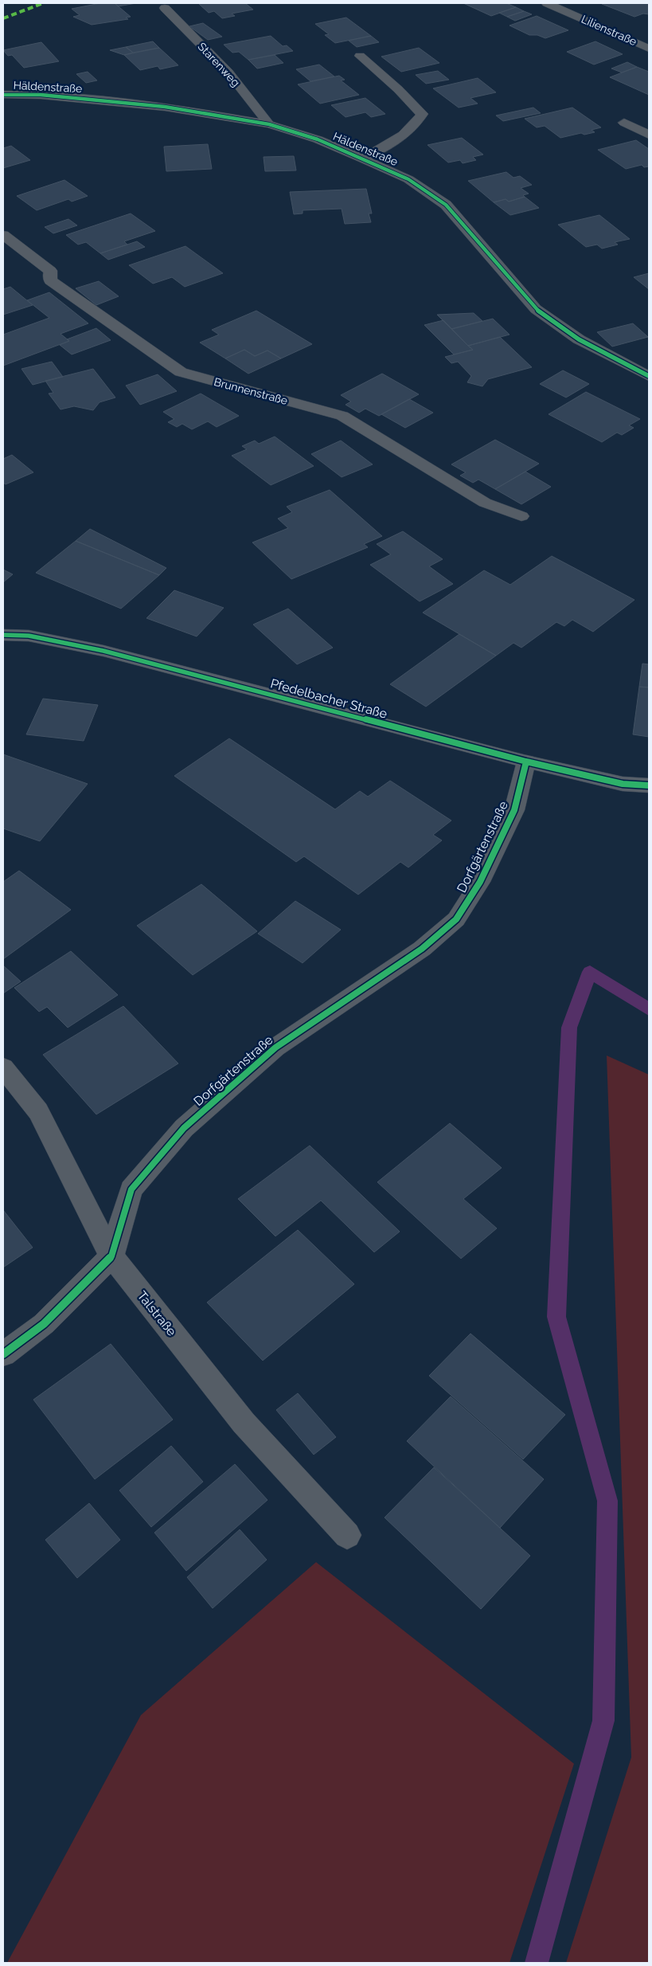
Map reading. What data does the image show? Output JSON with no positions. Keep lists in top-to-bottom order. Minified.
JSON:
{"streets":{"street":["Lilienstraße","Starenweg","Häldenstraße","Brunnenstraße","Pfedelbacher Straße","Dorfgärtenstraße","Talstraße"]},"crossings":[["Starenweg","Häldenstraße"],["Pfedelbacher Straße","Dorfgärtenstraße"],["Dorfgärtenstraße","Talstraße"]]}
